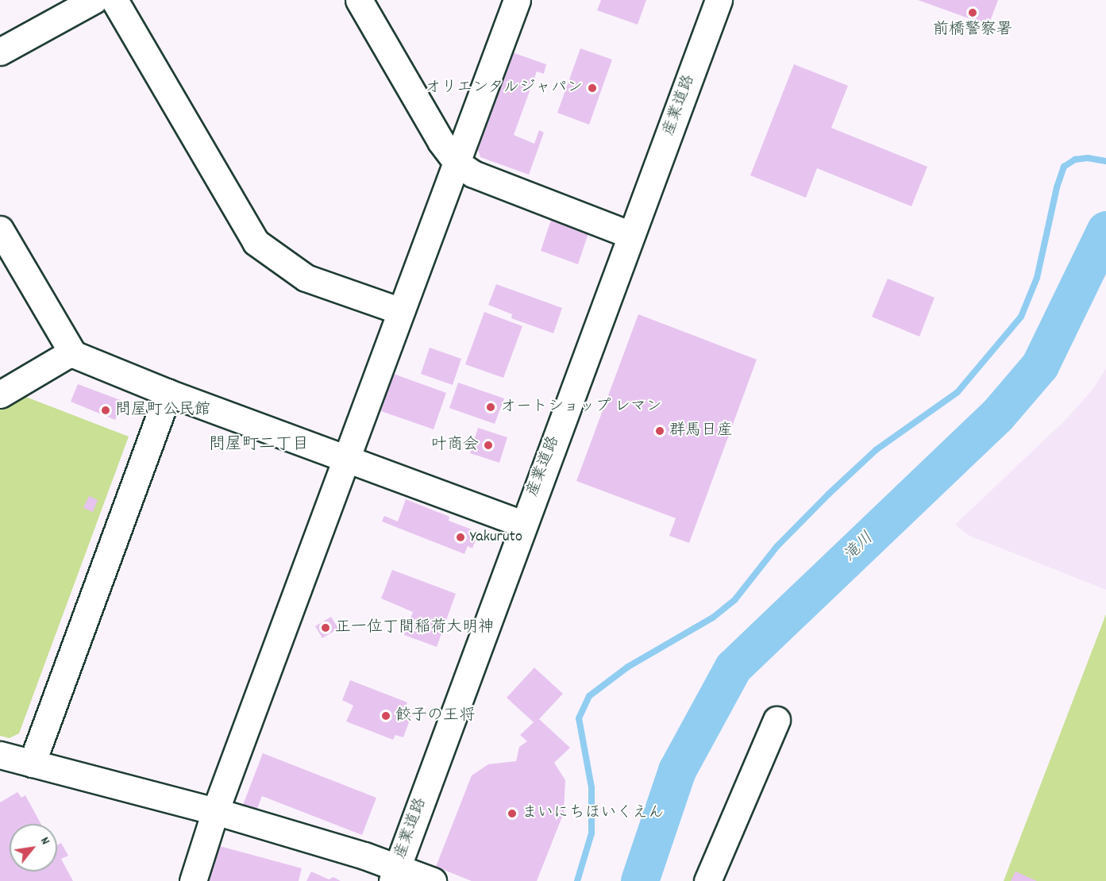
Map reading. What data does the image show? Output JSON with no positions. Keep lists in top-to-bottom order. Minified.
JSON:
{"streets":{"street":["産業道路"]},"districts":["問屋町二丁目"],"water":["滝川"],"places":["前橋警察署","オリエンタルジャパン","オートショップ レマン","問屋町公民館","群馬日産","叶商会","Yakuruto","正一位丁間稲荷大明神","餃子の王将","まいにちほいくえん"],"north":"top right"}
